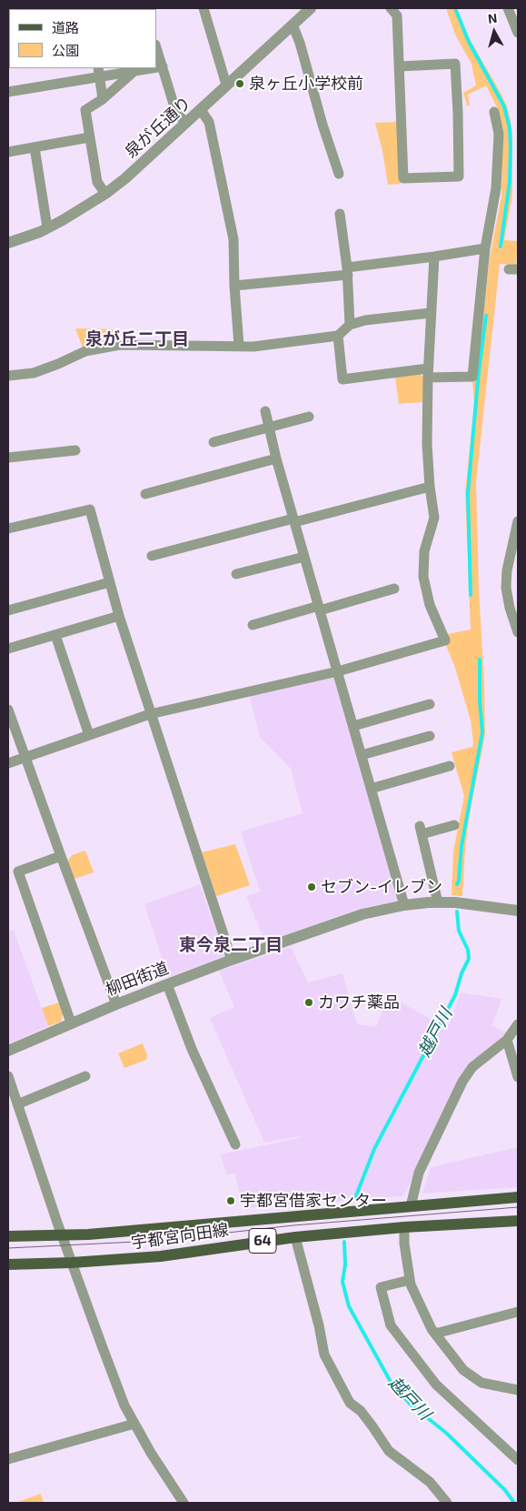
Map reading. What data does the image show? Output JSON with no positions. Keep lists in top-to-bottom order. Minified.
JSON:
{"streets":{"main road":["宇都宮向田線","64"],"street":["泉が丘通り","柳田街道"]},"districts":["泉が丘二丁目","東今泉二丁目"],"water":["越戸川"],"places":["泉ヶ丘小学校前","セブン-イレブン","カワチ薬品","宇都宮借家センター"],"legend":["道路","公園"],"north":"top"}
